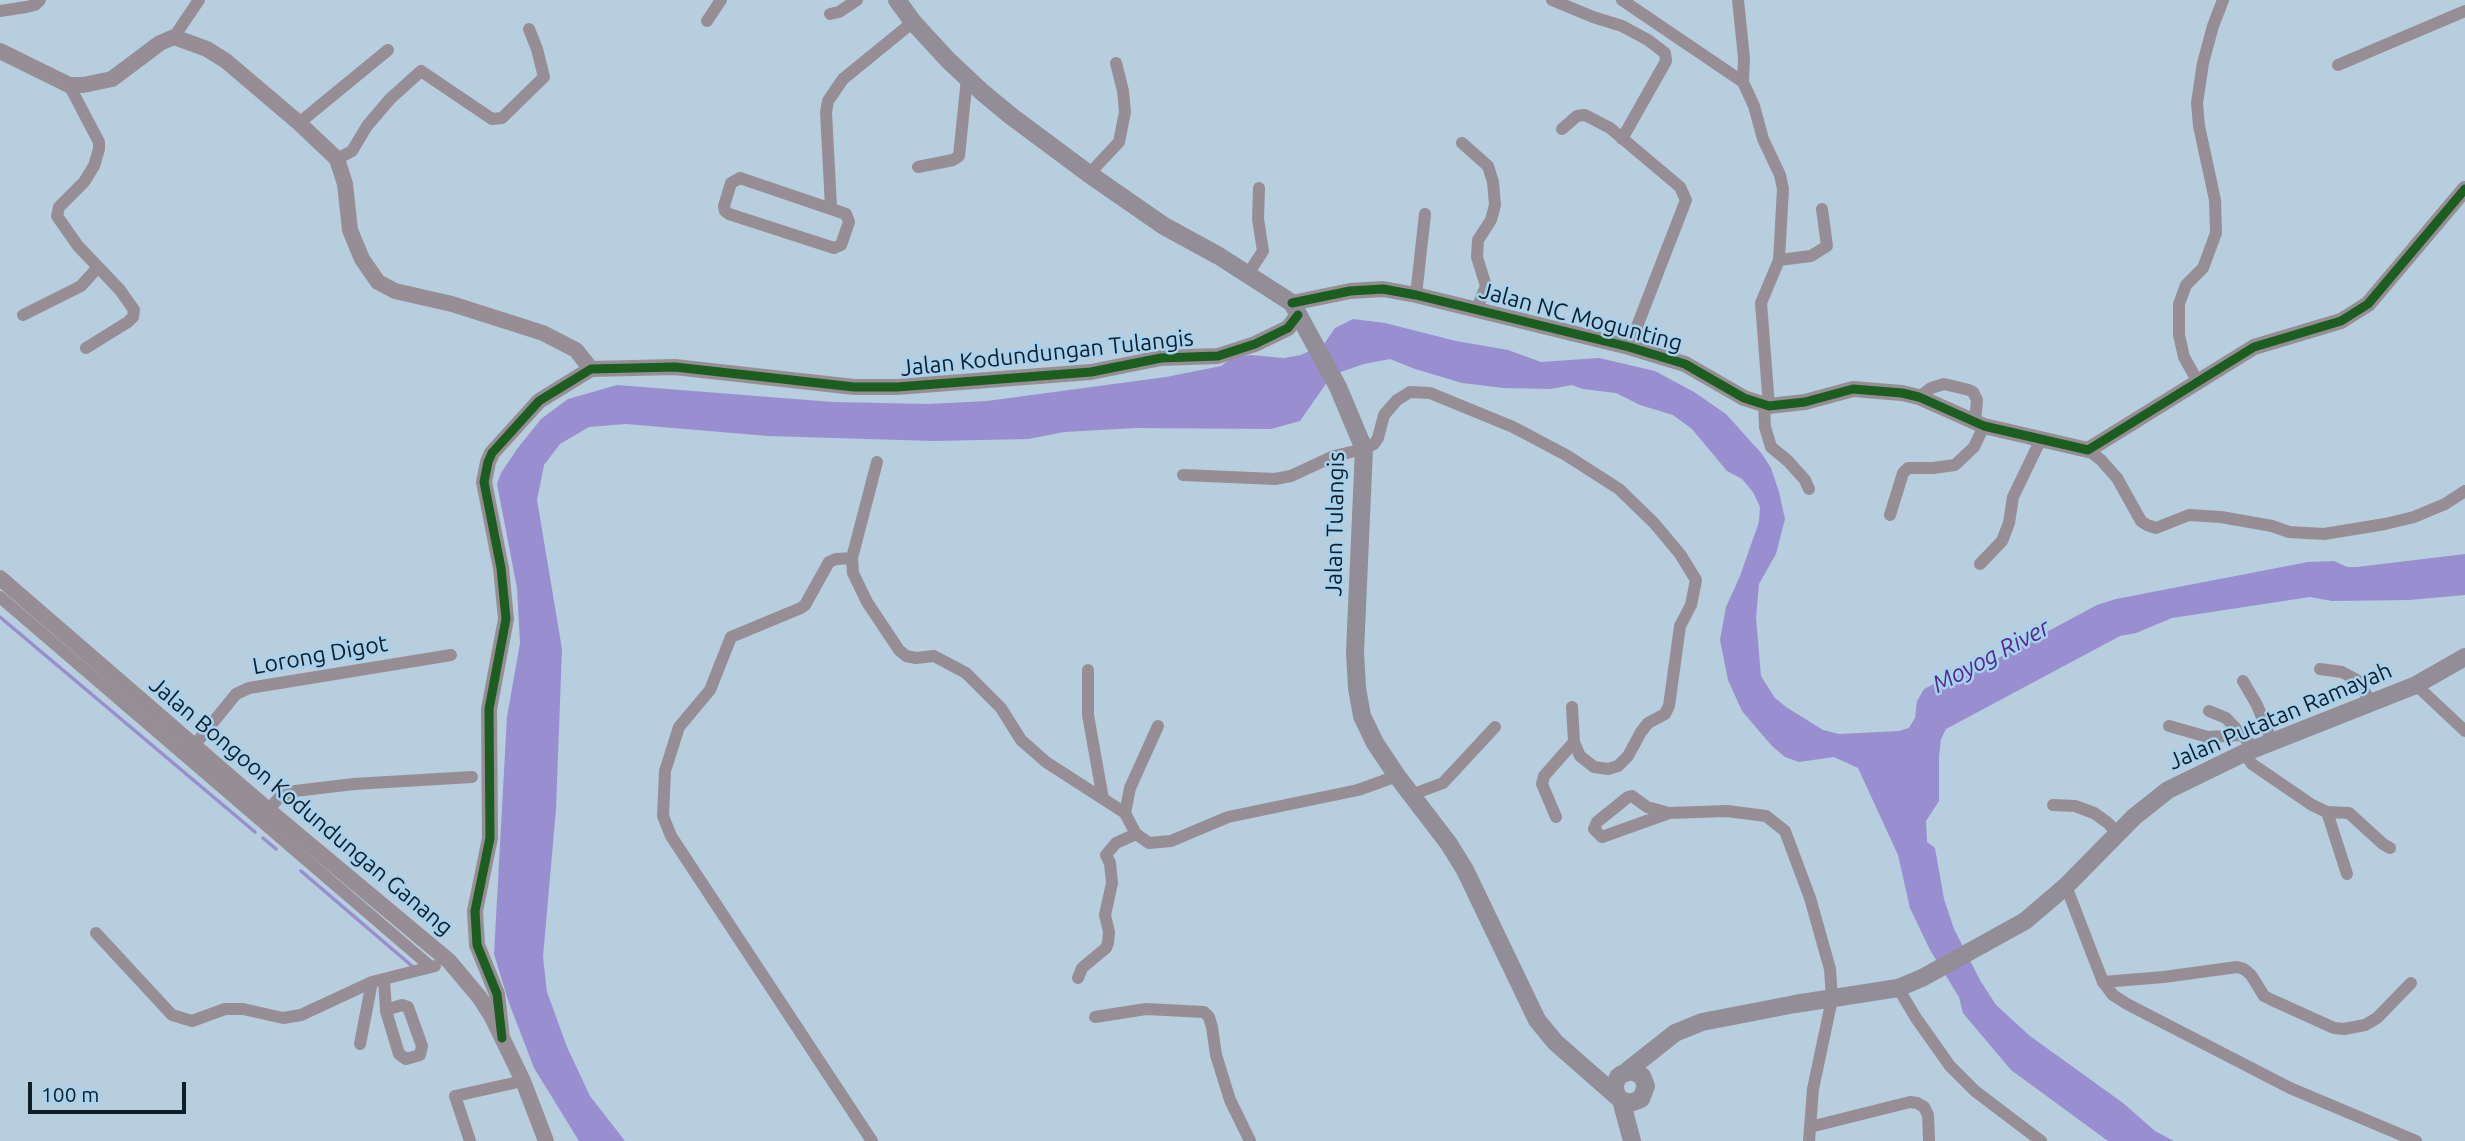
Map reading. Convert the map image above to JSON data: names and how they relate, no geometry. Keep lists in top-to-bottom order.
{
  "streets": {
    "main road": ["Jalan Tulangis", "Jalan Putatan Ramayah"],
    "street": [
      "Jalan NC Mogunting",
      "Jalan Kodundungan Tulangis",
      "Lorong Digot",
      "Jalan Bongoon Kodundungan Ganang"
    ]
  },
  "crossings": [
    ["Jalan NC Mogunting", "Jalan Kodundungan Tulangis"],
    ["Jalan NC Mogunting", "Jalan Tulangis"],
    ["Jalan Kodundungan Tulangis", "Jalan Tulangis"],
    ["Jalan Kodundungan Tulangis", "Jalan Bongoon Kodundungan Ganang"],
    ["Jalan Tulangis", "Jalan Putatan Ramayah"],
    ["Lorong Digot", "Jalan Bongoon Kodundungan Ganang"]
  ],
  "water": ["Moyog River"],
  "scale_bar": "100 m"
}
